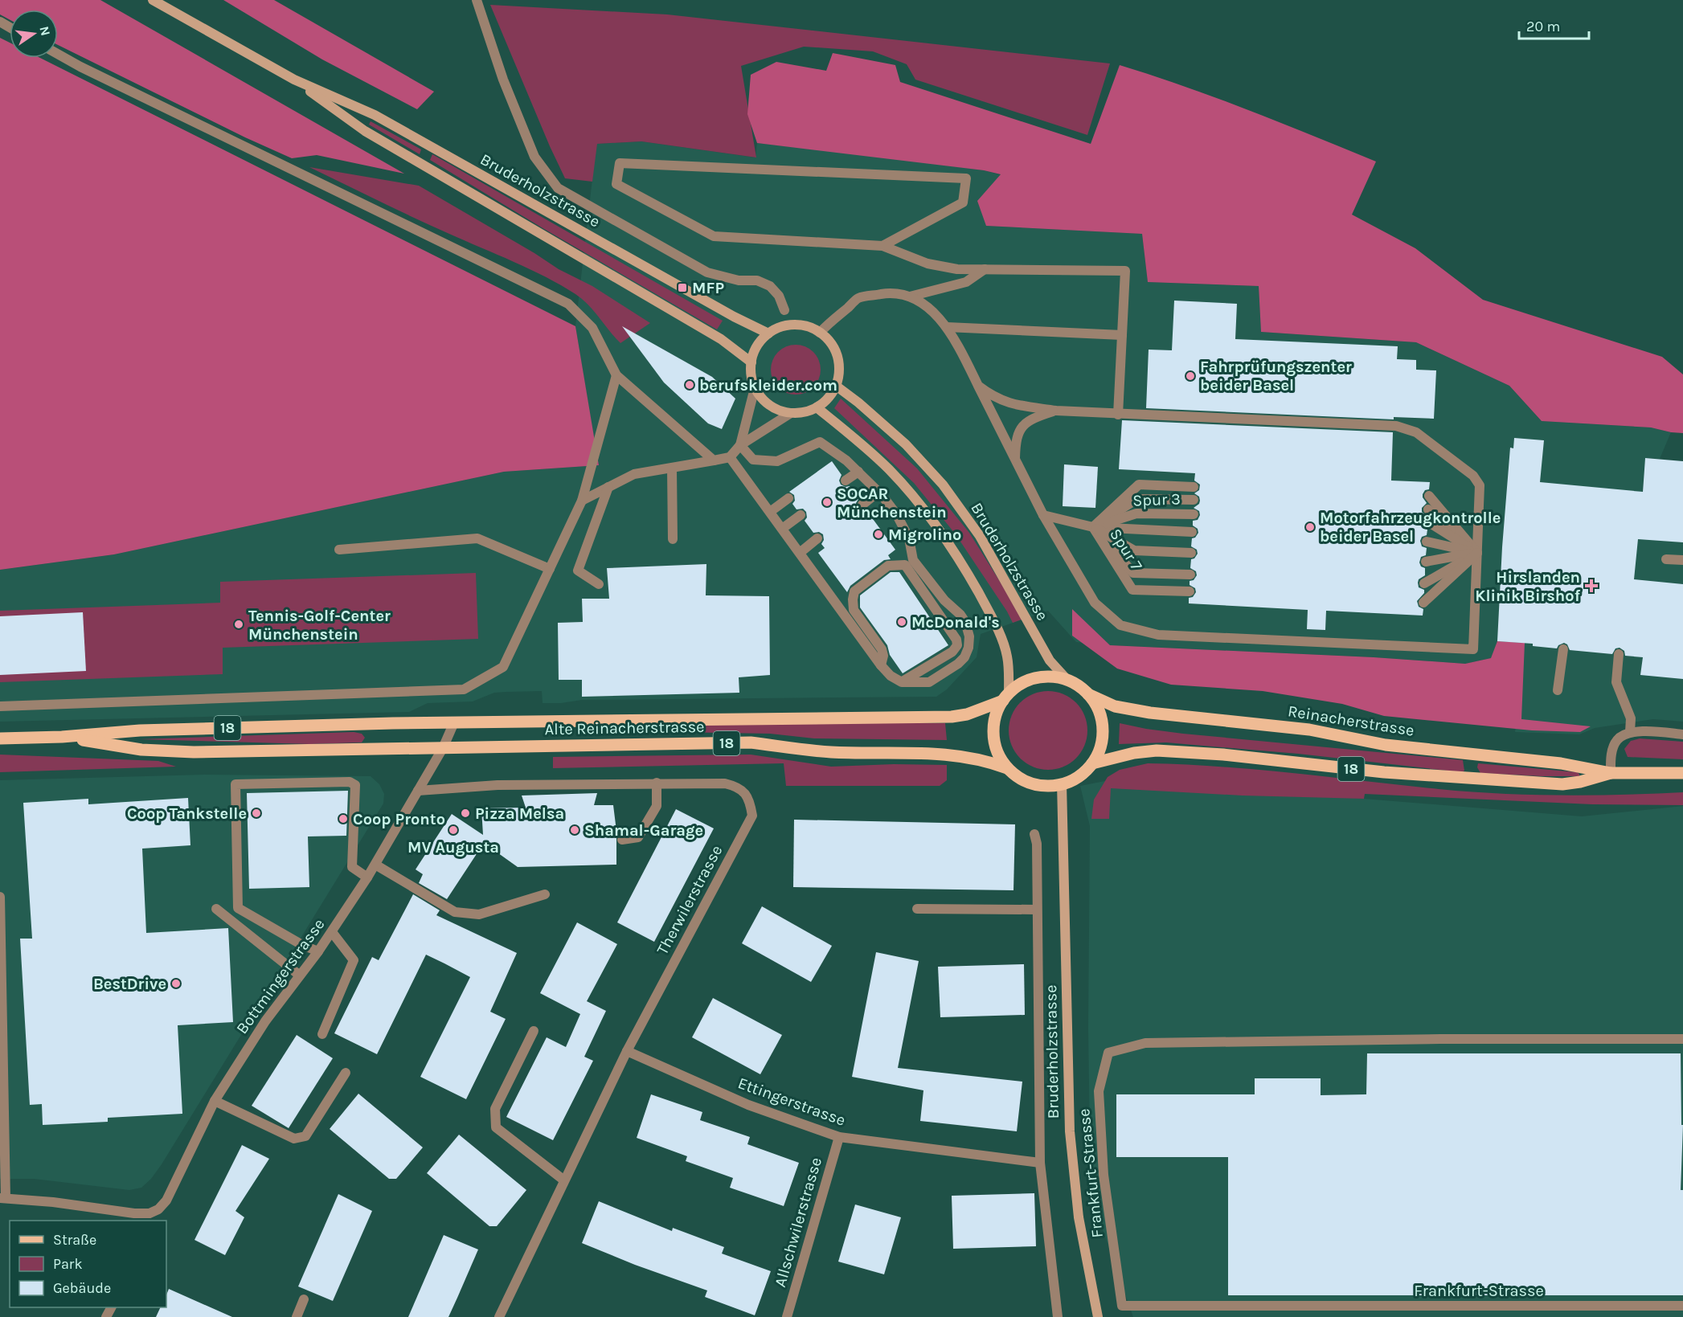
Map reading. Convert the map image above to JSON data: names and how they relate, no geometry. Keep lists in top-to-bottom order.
{
  "streets": {
    "main road": [
      "Bruderholzstrasse",
      "Reinacherstrasse",
      "18",
      "Alte Reinacherstrasse"
    ],
    "street": [
      "Spur 3",
      "Spur 7",
      "Therwilerstrasse",
      "Bottmingerstrasse",
      "Ettingerstrasse",
      "Frankfurt-Strasse",
      "Allschwilerstrasse"
    ]
  },
  "crossings": [
    ["Bruderholzstrasse", "Reinacherstrasse"],
    ["Bruderholzstrasse", "Alte Reinacherstrasse"],
    ["Spur 3", "Spur 7"],
    ["Reinacherstrasse", "Alte Reinacherstrasse"],
    ["Alte Reinacherstrasse", "Bottmingerstrasse"],
    ["Therwilerstrasse", "Bottmingerstrasse"],
    ["Therwilerstrasse", "Ettingerstrasse"],
    ["Ettingerstrasse", "Allschwilerstrasse"]
  ],
  "places": {
    "transit": ["MFP"],
    "other": [
      "Fahrprüfungszenter beider Basel",
      "berufskleider.com",
      "SOCAR Münchenstein",
      "Motorfahrzeugkontrolle beider Basel",
      "Migrolino",
      "McDonald's",
      "Tennis-Golf-Center Münchenstein",
      "Coop Tankstelle",
      "Pizza Melsa",
      "Coop Pronto",
      "MV Augusta",
      "Shamal-Garage",
      "BestDrive"
    ],
    "health": ["Hirslanden Klinik Birshof"]
  },
  "legend": ["Straße", "Park", "Gebäude"],
  "scale_bar": "20 m",
  "north": "right"
}
